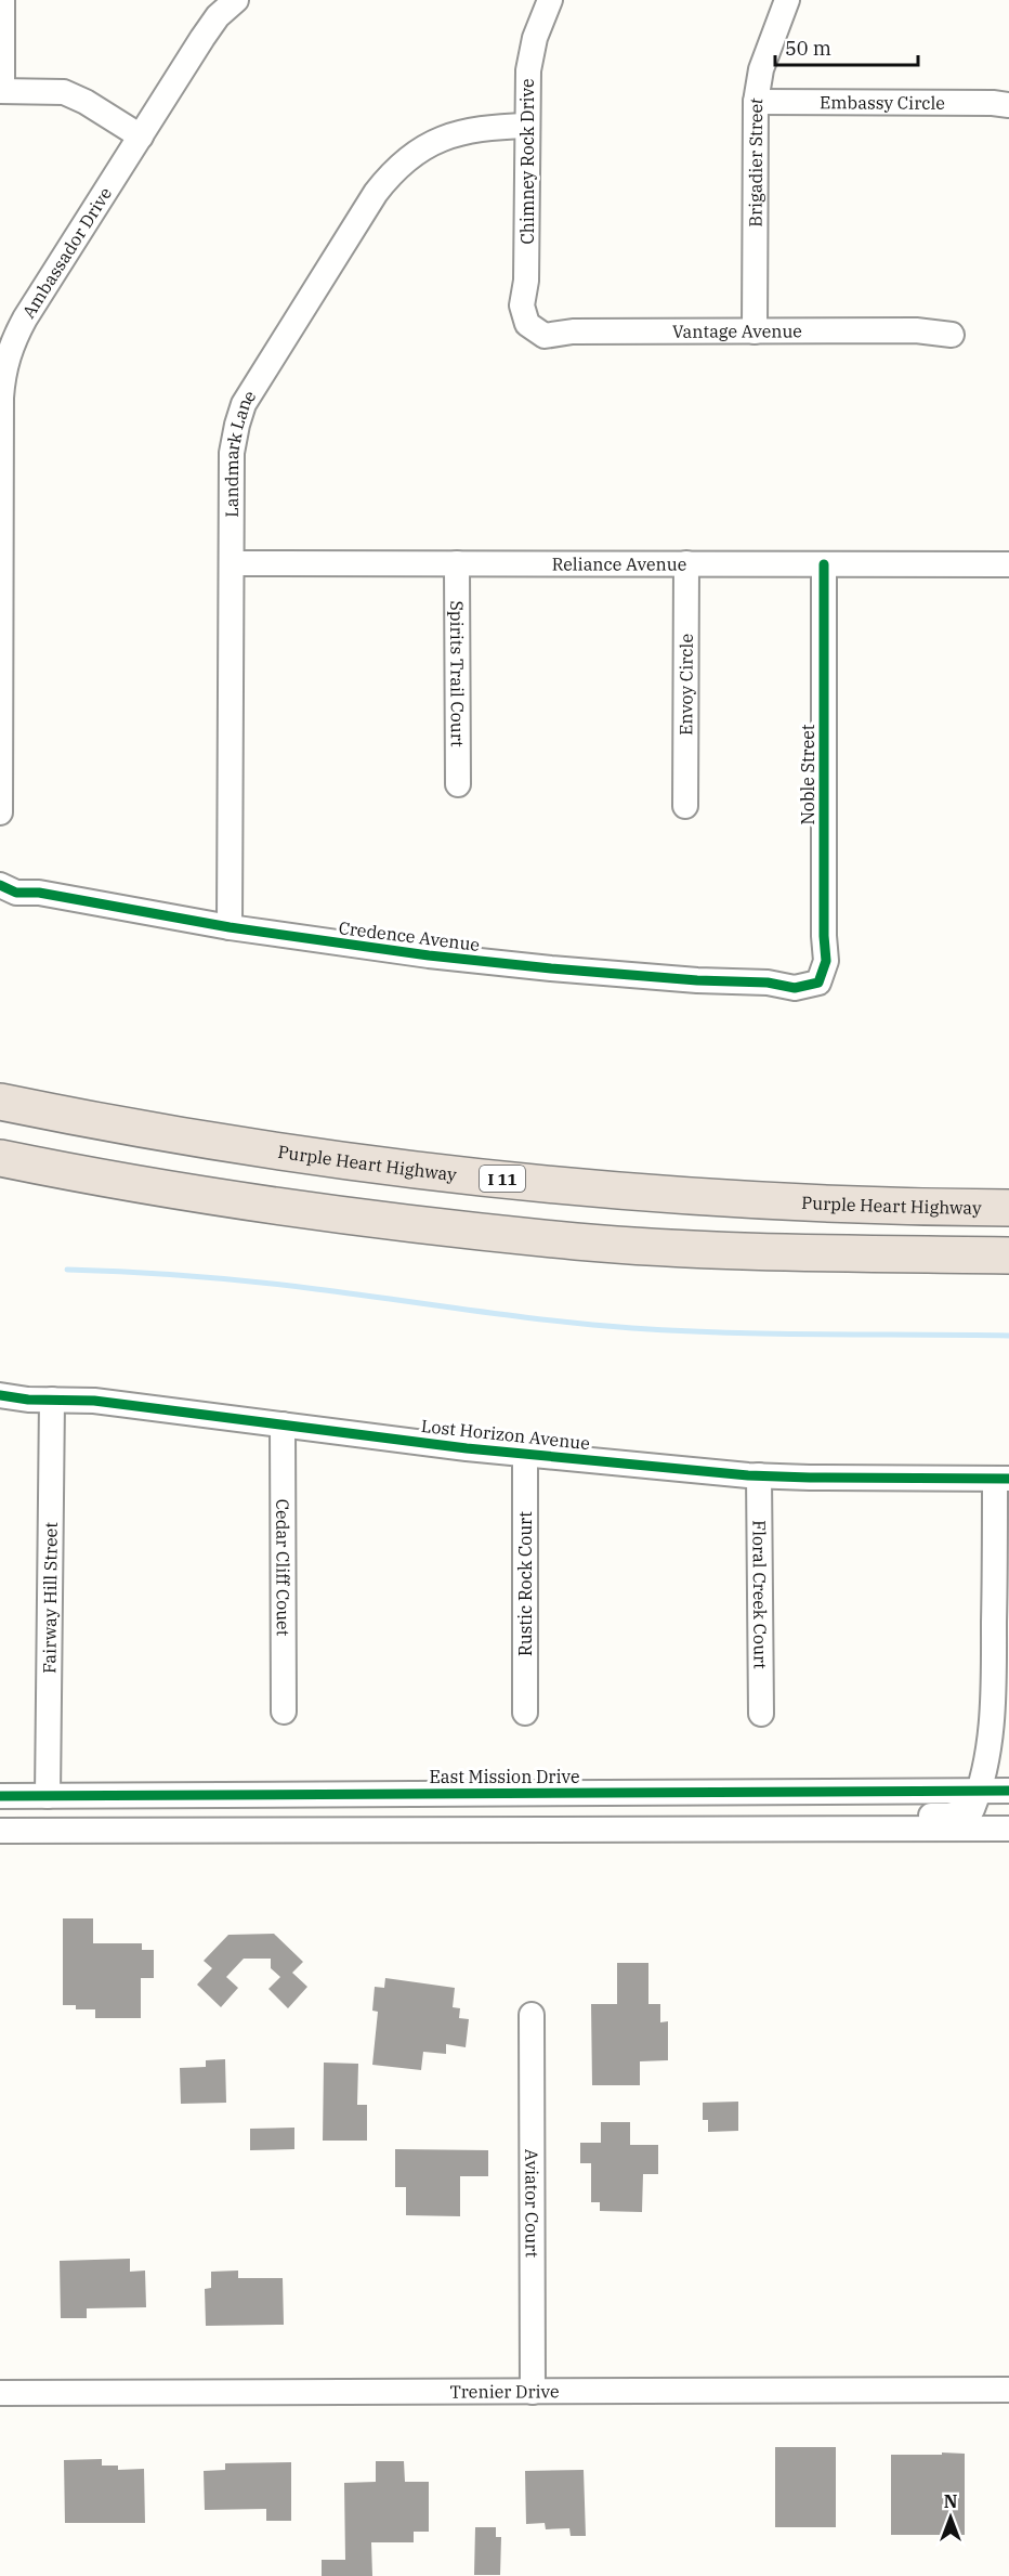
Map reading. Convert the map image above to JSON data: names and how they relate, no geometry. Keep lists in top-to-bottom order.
{
  "streets": {
    "highway": ["Purple Heart Highway", "I 11"],
    "street": [
      "Embassy Circle",
      "Chimney Rock Drive",
      "Brigadier Street",
      "Ambassador Drive",
      "Vantage Avenue",
      "Landmark Lane",
      "Reliance Avenue",
      "Spirits Trail Court",
      "Envoy Circle",
      "Noble Street",
      "Credence Avenue",
      "Lost Horizon Avenue",
      "Cedar Cliff Couet",
      "Rustic Rock Court",
      "Floral Creek Court",
      "Fairway Hill Street",
      "East Mission Drive",
      "Aviator Court",
      "Trenier Drive"
    ]
  },
  "crossings": [
    ["Embassy Circle", "Brigadier Street"],
    ["Chimney Rock Drive", "Vantage Avenue"],
    ["Chimney Rock Drive", "Landmark Lane"],
    ["Brigadier Street", "Vantage Avenue"],
    ["Landmark Lane", "Reliance Avenue"],
    ["Landmark Lane", "Credence Avenue"],
    ["Reliance Avenue", "Spirits Trail Court"],
    ["Reliance Avenue", "Envoy Circle"],
    ["Reliance Avenue", "Noble Street"],
    ["Noble Street", "Credence Avenue"],
    ["Lost Horizon Avenue", "Cedar Cliff Couet"],
    ["Lost Horizon Avenue", "Rustic Rock Court"],
    ["Lost Horizon Avenue", "Floral Creek Court"],
    ["Lost Horizon Avenue", "Fairway Hill Street"],
    ["Fairway Hill Street", "East Mission Drive"],
    ["Aviator Court", "Trenier Drive"]
  ],
  "scale_bar": "50 m",
  "north": "top"
}
